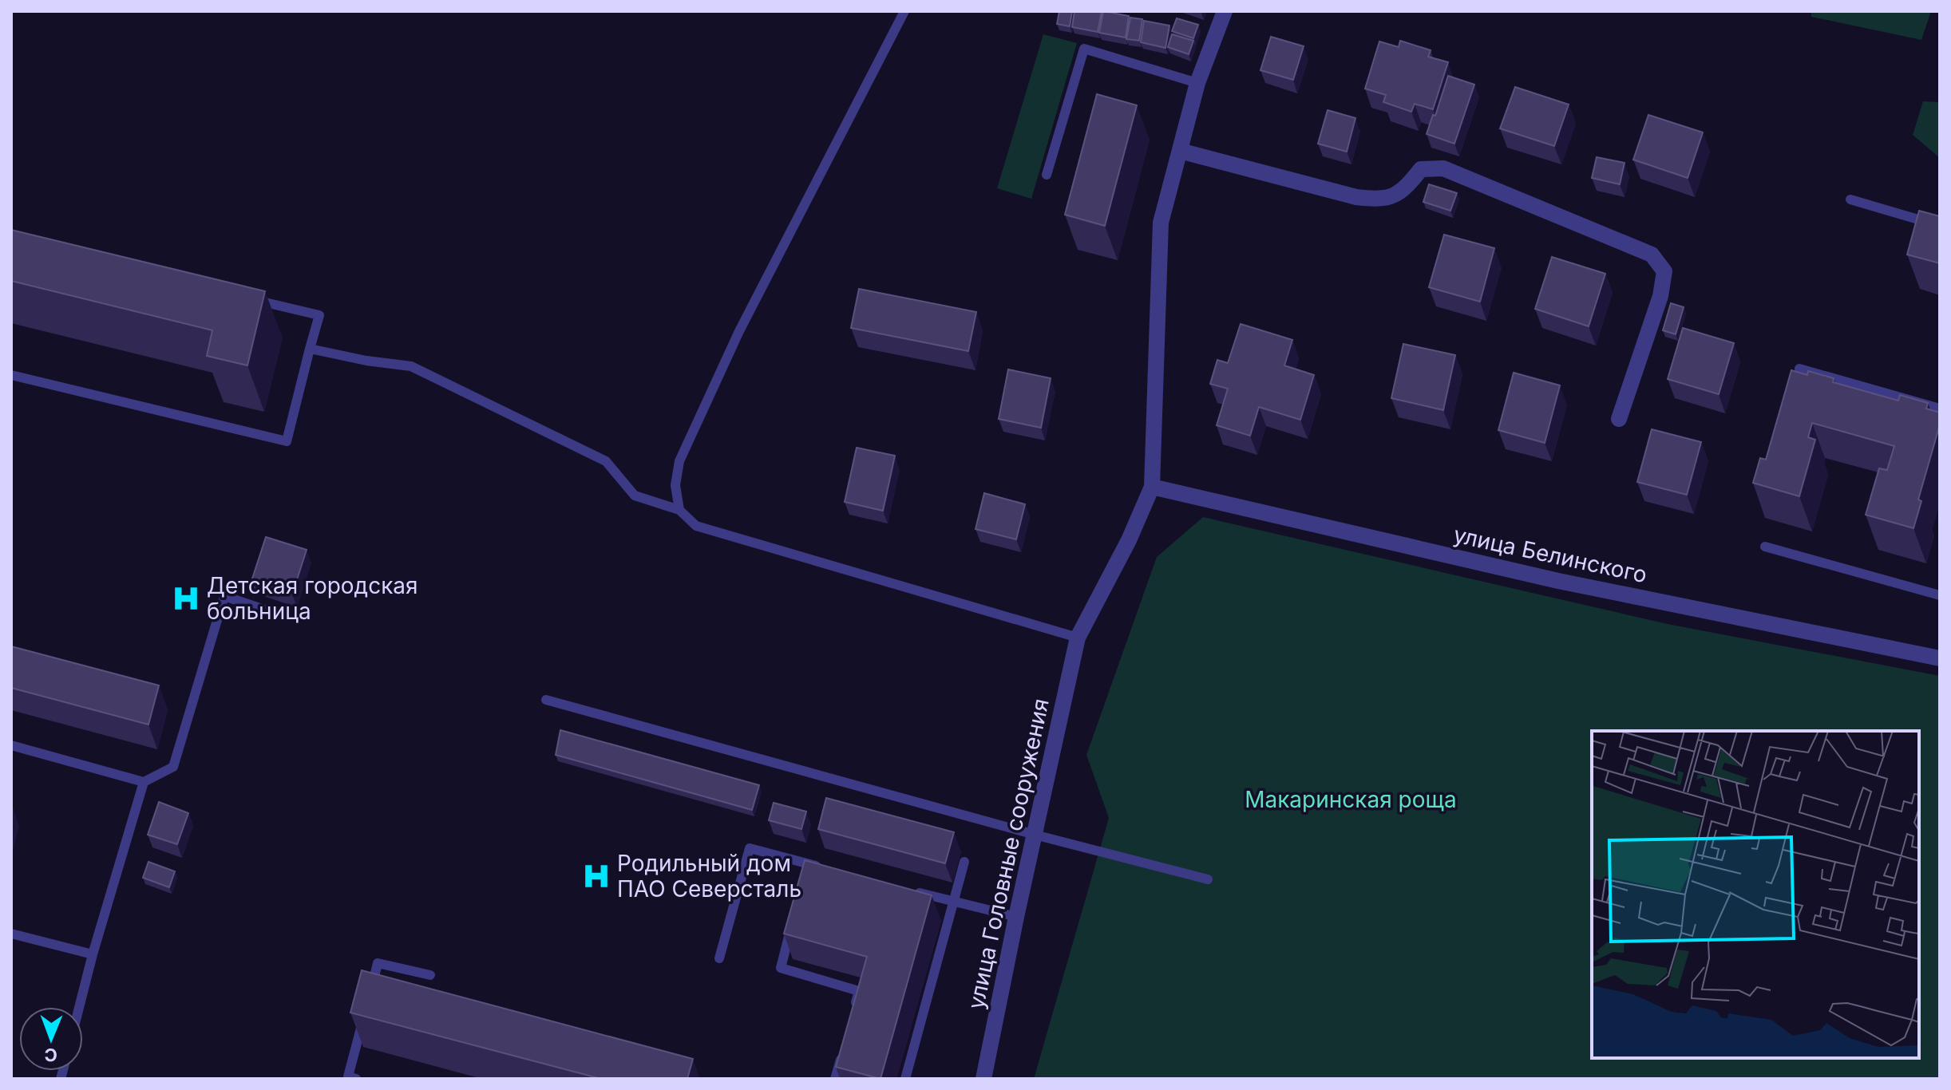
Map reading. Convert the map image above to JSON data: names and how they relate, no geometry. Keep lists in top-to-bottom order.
{
  "streets": {
    "street": ["улица Белинского", "улица Головные сооружения"]
  },
  "parks": ["Макаринская роща"],
  "places": {
    "hospital": ["Детская городская больница", "Родильный дом ПАО Северсталь"]
  },
  "north": "bottom"
}
